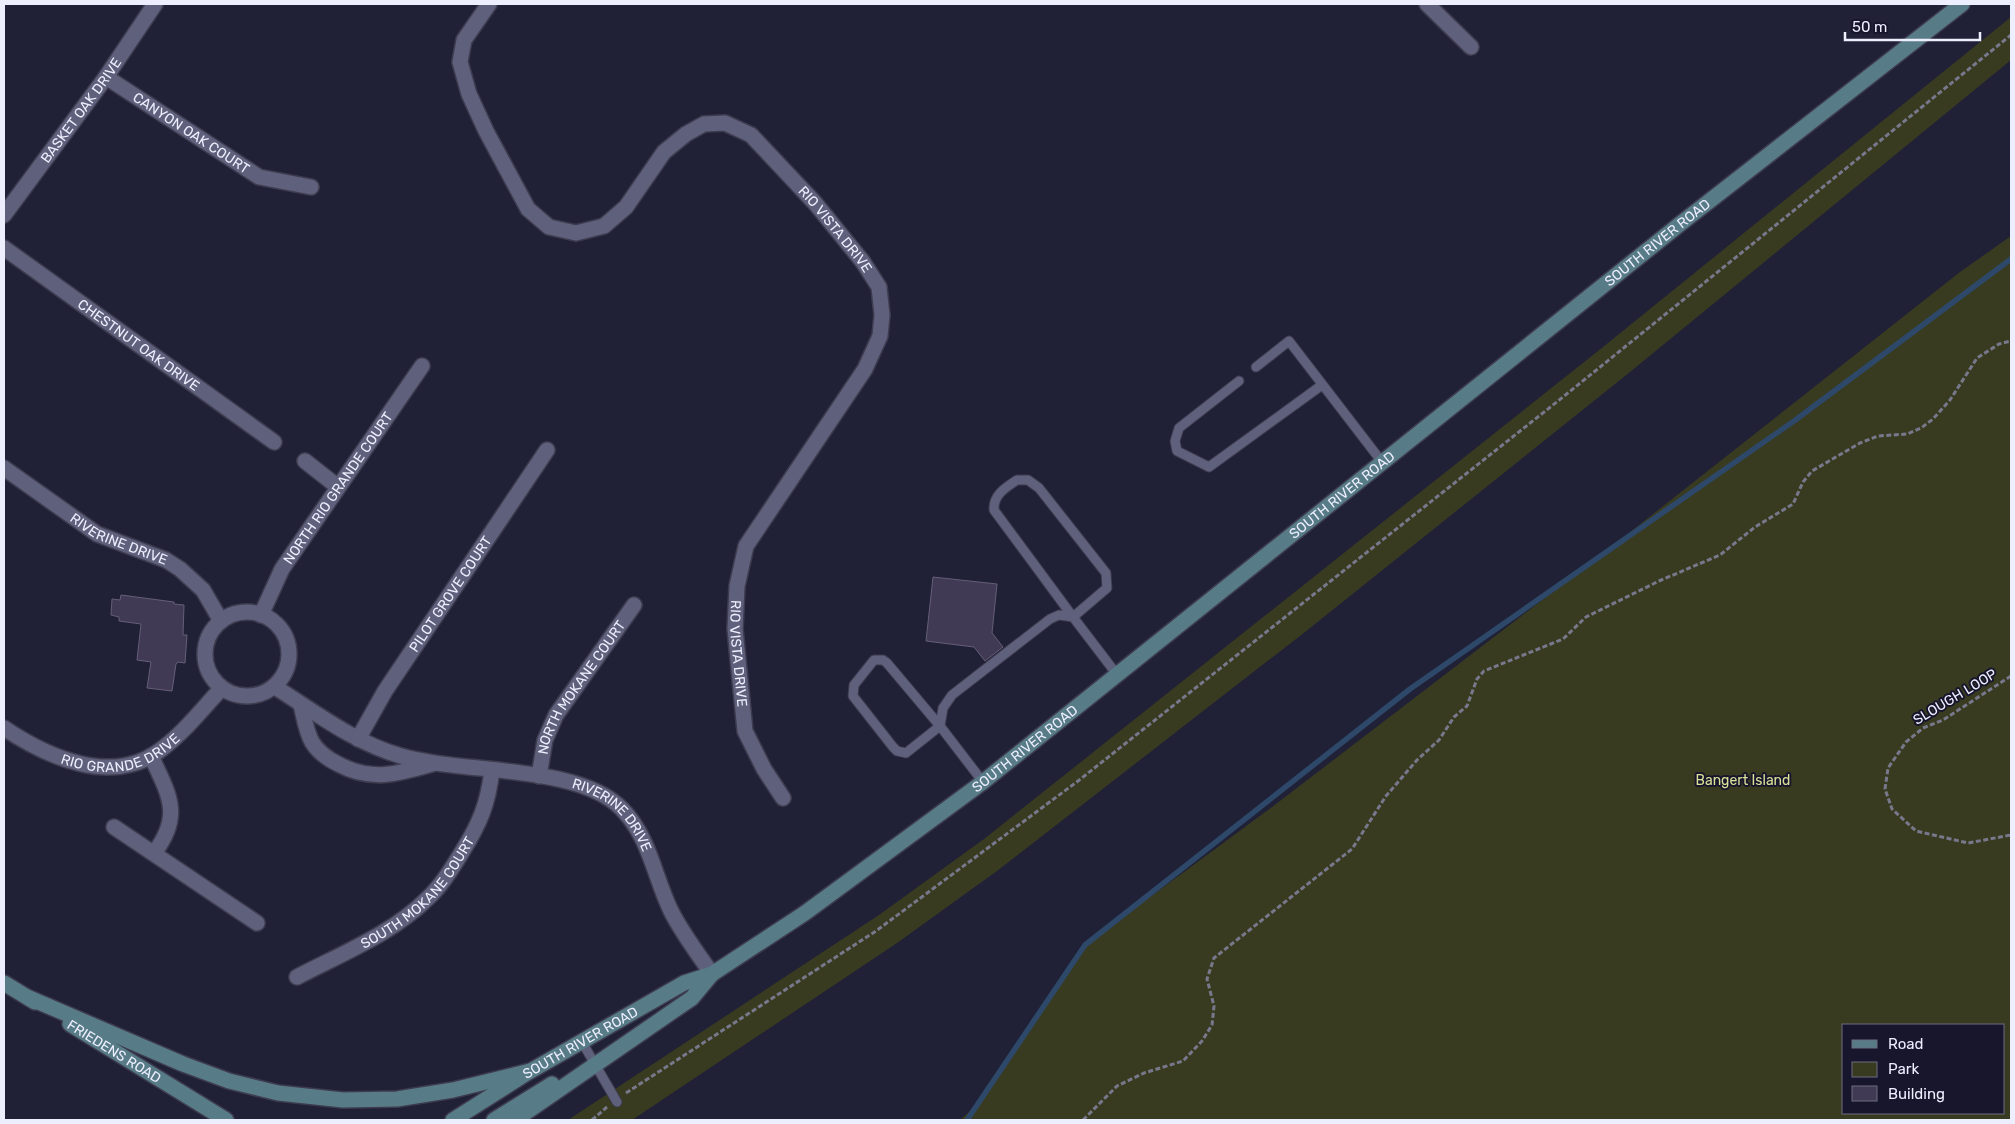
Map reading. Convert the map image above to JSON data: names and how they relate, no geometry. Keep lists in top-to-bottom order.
{
  "streets": {
    "main road": ["SOUTH RIVER ROAD", "FRIEDENS ROAD"],
    "street": [
      "BASKET OAK DRIVE",
      "CANYON OAK COURT",
      "RIO VISTA DRIVE",
      "CHESTNUT OAK DRIVE",
      "NORTH RIO GRANDE COURT",
      "RIVERINE DRIVE",
      "PILOT GROVE COURT",
      "NORTH MOKANE COURT",
      "RIO GRANDE DRIVE",
      "SOUTH MOKANE COURT"
    ],
    "path": ["SLOUGH LOOP"]
  },
  "crossings": [
    ["BASKET OAK DRIVE", "CANYON OAK COURT"],
    ["SOUTH RIVER ROAD", "RIVERINE DRIVE"],
    ["NORTH RIO GRANDE COURT", "RIVERINE DRIVE"],
    ["NORTH RIO GRANDE COURT", "RIO GRANDE DRIVE"],
    ["RIVERINE DRIVE", "PILOT GROVE COURT"],
    ["RIVERINE DRIVE", "NORTH MOKANE COURT"],
    ["RIVERINE DRIVE", "RIO GRANDE DRIVE"],
    ["RIVERINE DRIVE", "SOUTH MOKANE COURT"]
  ],
  "parks": ["Bangert Island"],
  "legend": ["Road", "Park", "Building"],
  "scale_bar": "50 m"
}
